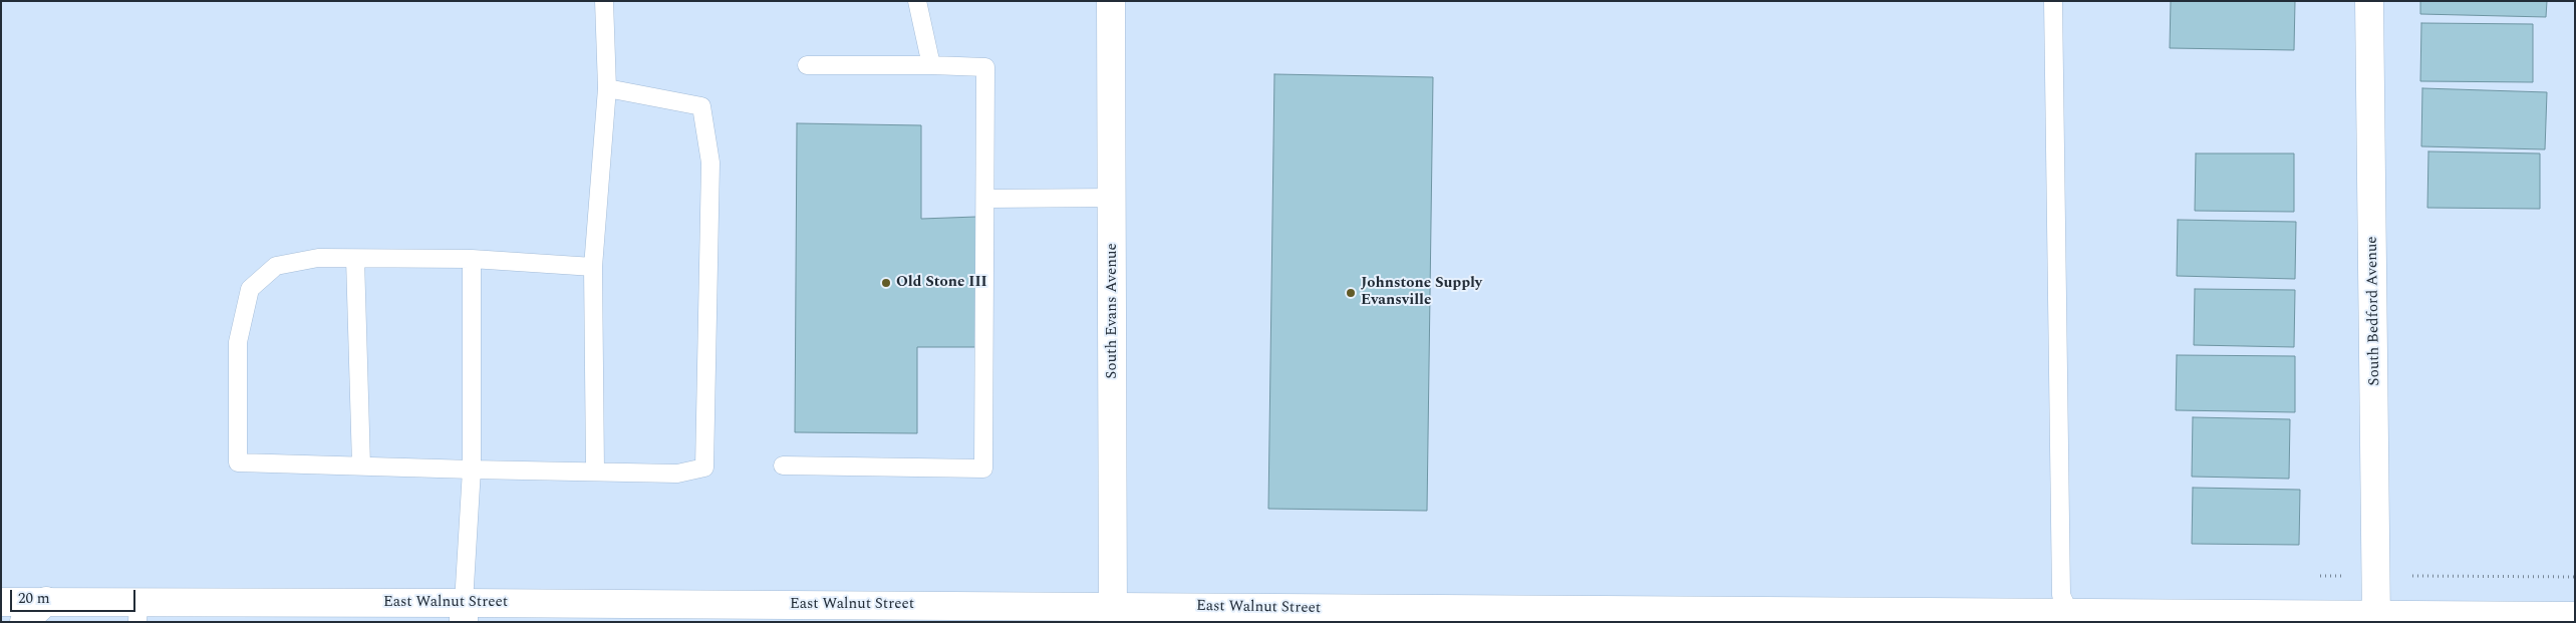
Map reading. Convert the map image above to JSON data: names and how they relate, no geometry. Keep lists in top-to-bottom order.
{
  "streets": {
    "main road": ["South Evans Avenue", "South Bedford Avenue", "East Walnut Street"]
  },
  "crossings": [
    ["South Evans Avenue", "East Walnut Street"],
    ["South Bedford Avenue", "East Walnut Street"]
  ],
  "places": ["Old Stone III", "Johnstone Supply Evansville"],
  "scale_bar": "20 m"
}
